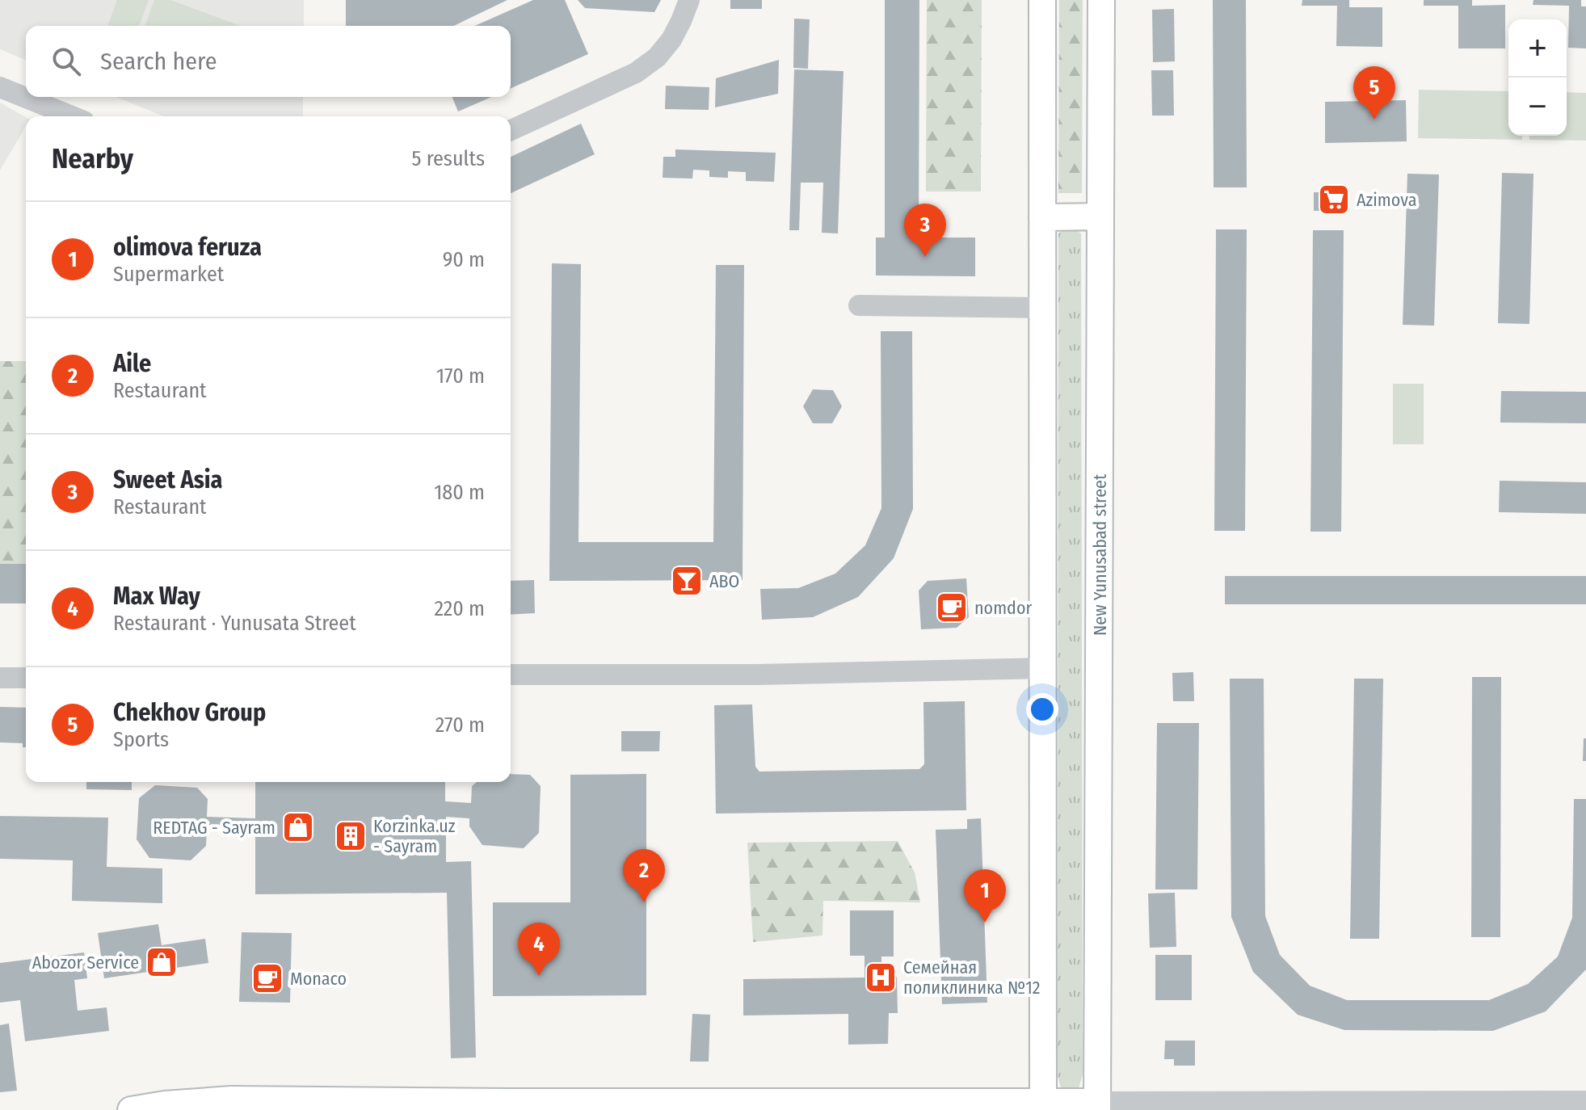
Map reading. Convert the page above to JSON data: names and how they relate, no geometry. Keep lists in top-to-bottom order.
{
  "streets": {
    "main road": ["New Yunusabad street"]
  },
  "places": {
    "supermarket": ["Azimova"],
    "bar": ["ABO"],
    "cafe": ["nomdor", "Monaco"],
    "shop": ["REDTAG - Sayram", "Abozor Service"],
    "building": ["Korzinka.uz - Sayram"],
    "hospital": ["Семейная поликлиника №12"]
  },
  "page": {
    "map_buttons": ["+", "−"],
    "search": "Search here",
    "pins": [
      "5",
      "3",
      "2",
      "1",
      "4"
    ],
    "heading": ["Nearby", "5 results"],
    "list": [
      {
        "mark": "1",
        "name": "olimova feruza",
        "note": "Supermarket",
        "value": "90 m"
      },
      {
        "mark": "2",
        "name": "Aile",
        "note": "Restaurant",
        "value": "170 m"
      },
      {
        "mark": "3",
        "name": "Sweet Asia",
        "note": "Restaurant",
        "value": "180 m"
      },
      {
        "mark": "4",
        "name": "Max Way",
        "note": "Restaurant · Yunusata Street",
        "value": "220 m"
      },
      {
        "mark": "5",
        "name": "Chekhov Group",
        "note": "Sports",
        "value": "270 m"
      }
    ]
  }
}
